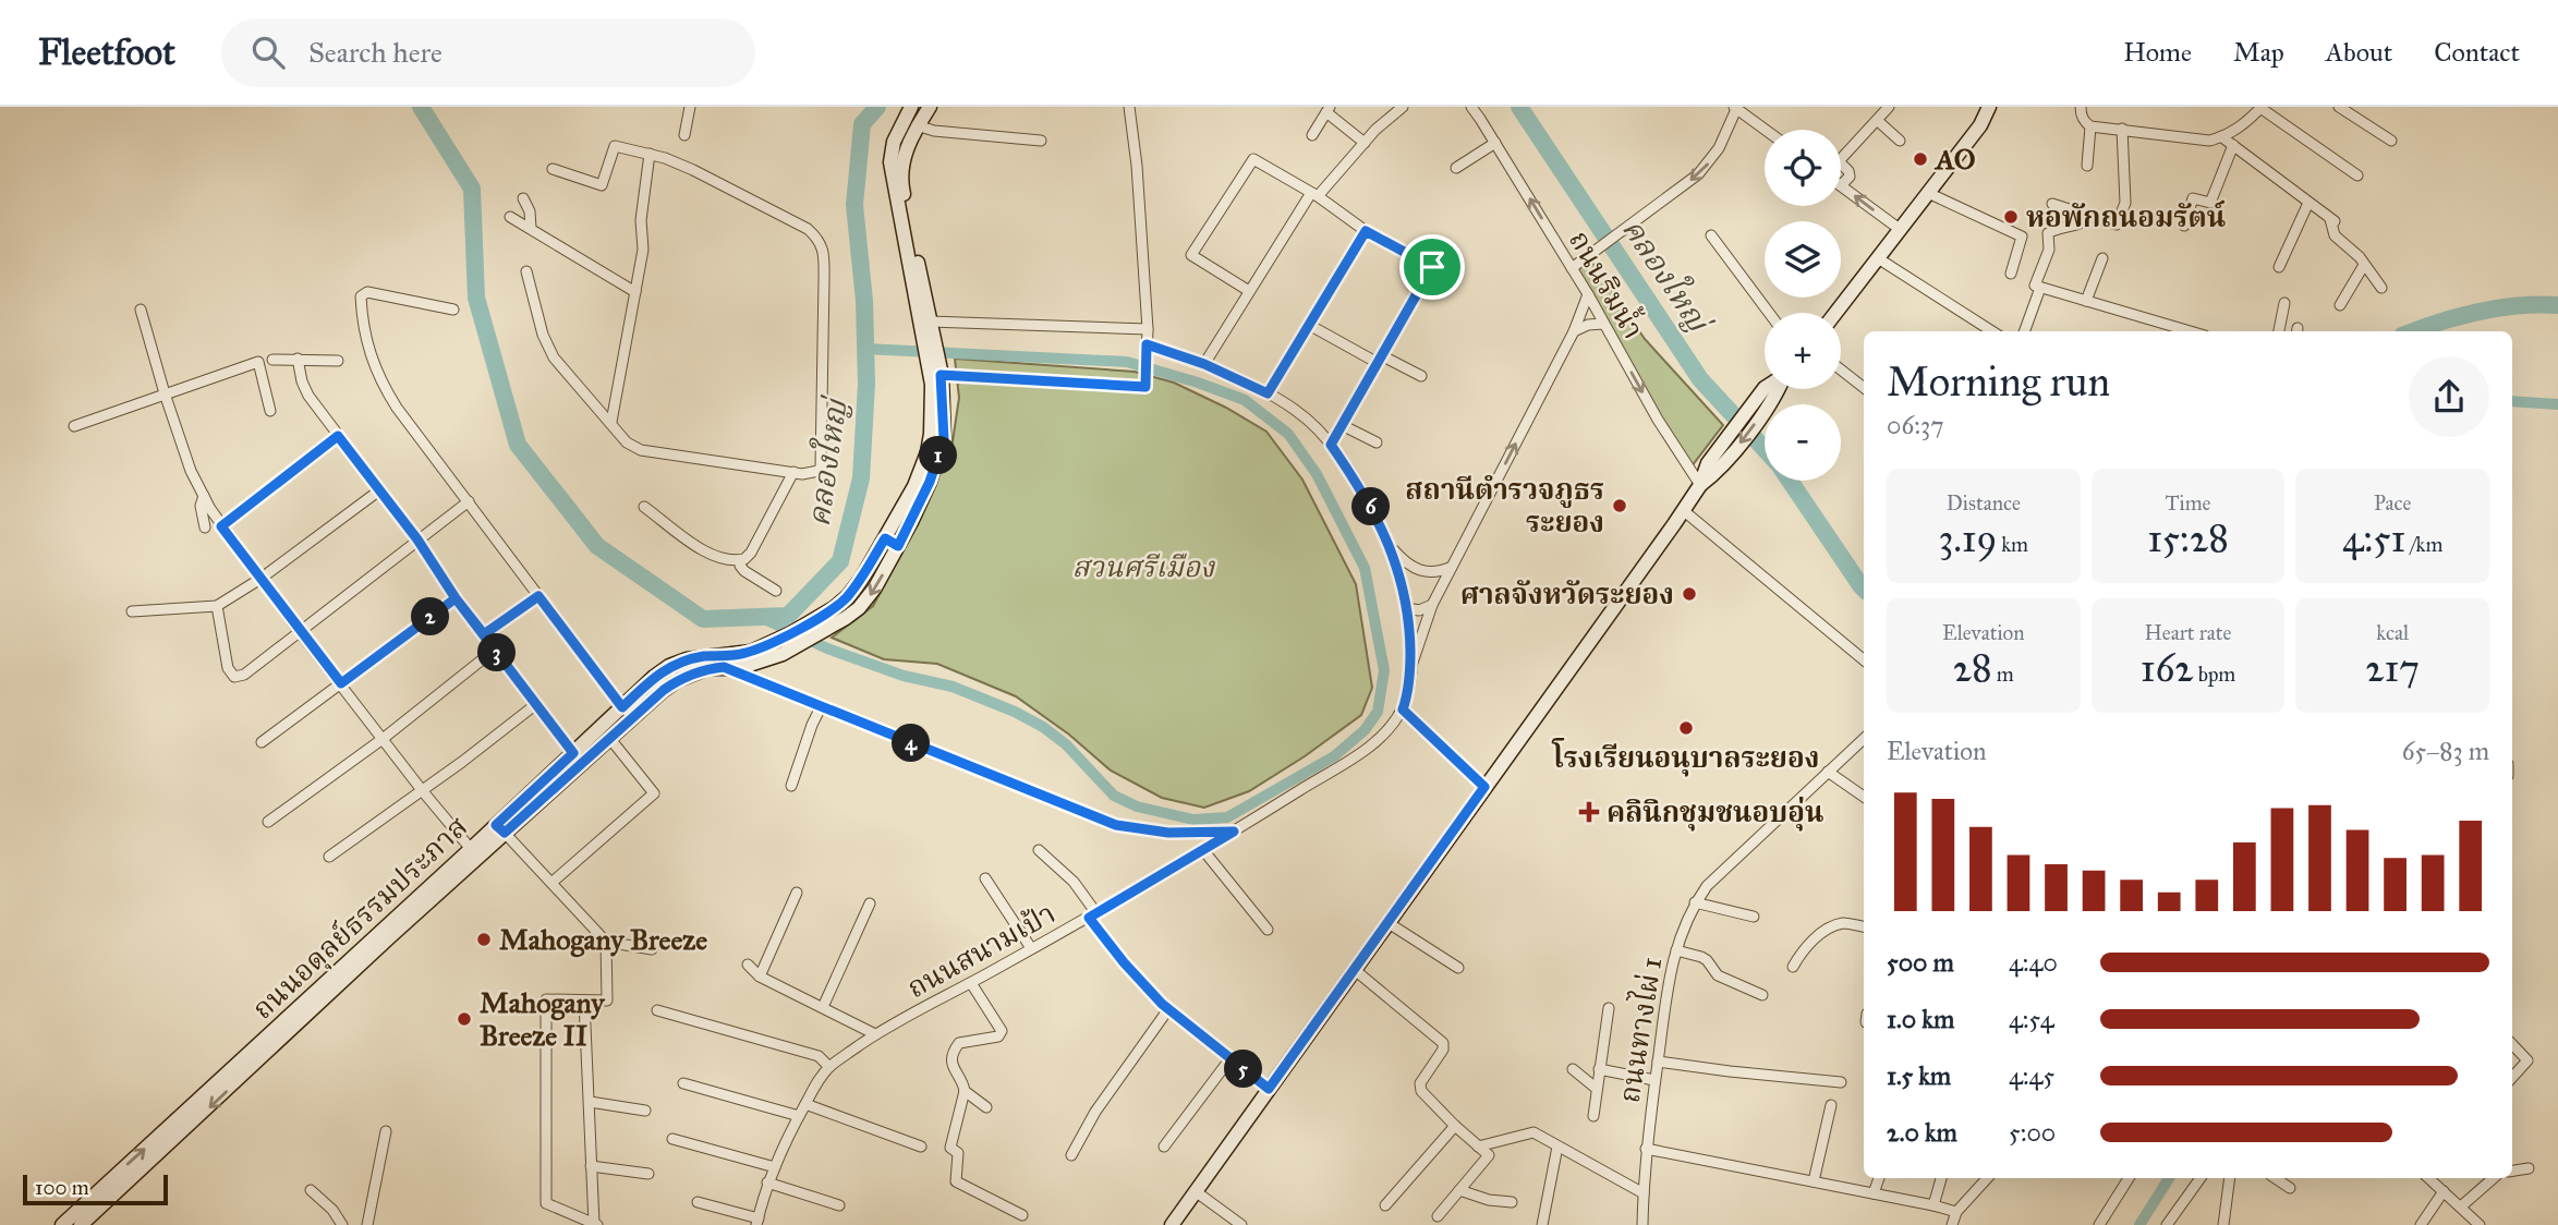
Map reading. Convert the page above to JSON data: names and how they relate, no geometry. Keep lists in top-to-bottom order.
{
  "streets": {
    "street": [
      "ถนนริมน้ำ",
      "ถนนอดุลย์ธรรมประภาส",
      "ถนนสนามเป้า",
      "ถนนทางไผ่ 1"
    ]
  },
  "water": ["คลองใหญ่"],
  "parks": ["สวนศรีเมือง"],
  "places": {
    "other": [
      "AO",
      "หอพักถนอมรัตน์",
      "สถานีตำรวจภูธร ระยอง",
      "ศาลจังหวัดระยอง",
      "โรงเรียนอนุบาลระยอง",
      "Mahogany Breeze",
      "Mahogany Breeze II"
    ],
    "health": ["คลินิกชุมชนอบอุ่น"]
  },
  "scale_bar": "100 m",
  "page": {
    "header": "Fleetfoot",
    "search": "Search here",
    "nav": [
      "Home",
      "Map",
      "About",
      "Contact"
    ],
    "map_buttons": ["+", "−"],
    "heading": ["Morning run", "06:37"],
    "pins": [
      "1",
      "6",
      "2",
      "3",
      "4",
      "5"
    ],
    "stats": [
      ["Distance", "3.19 km"],
      ["Time", "15:28"],
      ["Pace", "4:51 /km"],
      ["Elevation", "28 m"],
      ["Heart rate", "162 bpm"],
      ["kcal", "217"]
    ],
    "chart": ["Elevation", "65–83 m"],
    "list": [
      {
        "name": "500 m",
        "note": "4:40"
      },
      {
        "name": "1.0 km",
        "note": "4:54"
      },
      {
        "name": "1.5 km",
        "note": "4:45"
      },
      {
        "name": "2.0 km",
        "note": "5:00"
      }
    ],
    "scale": "100 m"
  }
}
